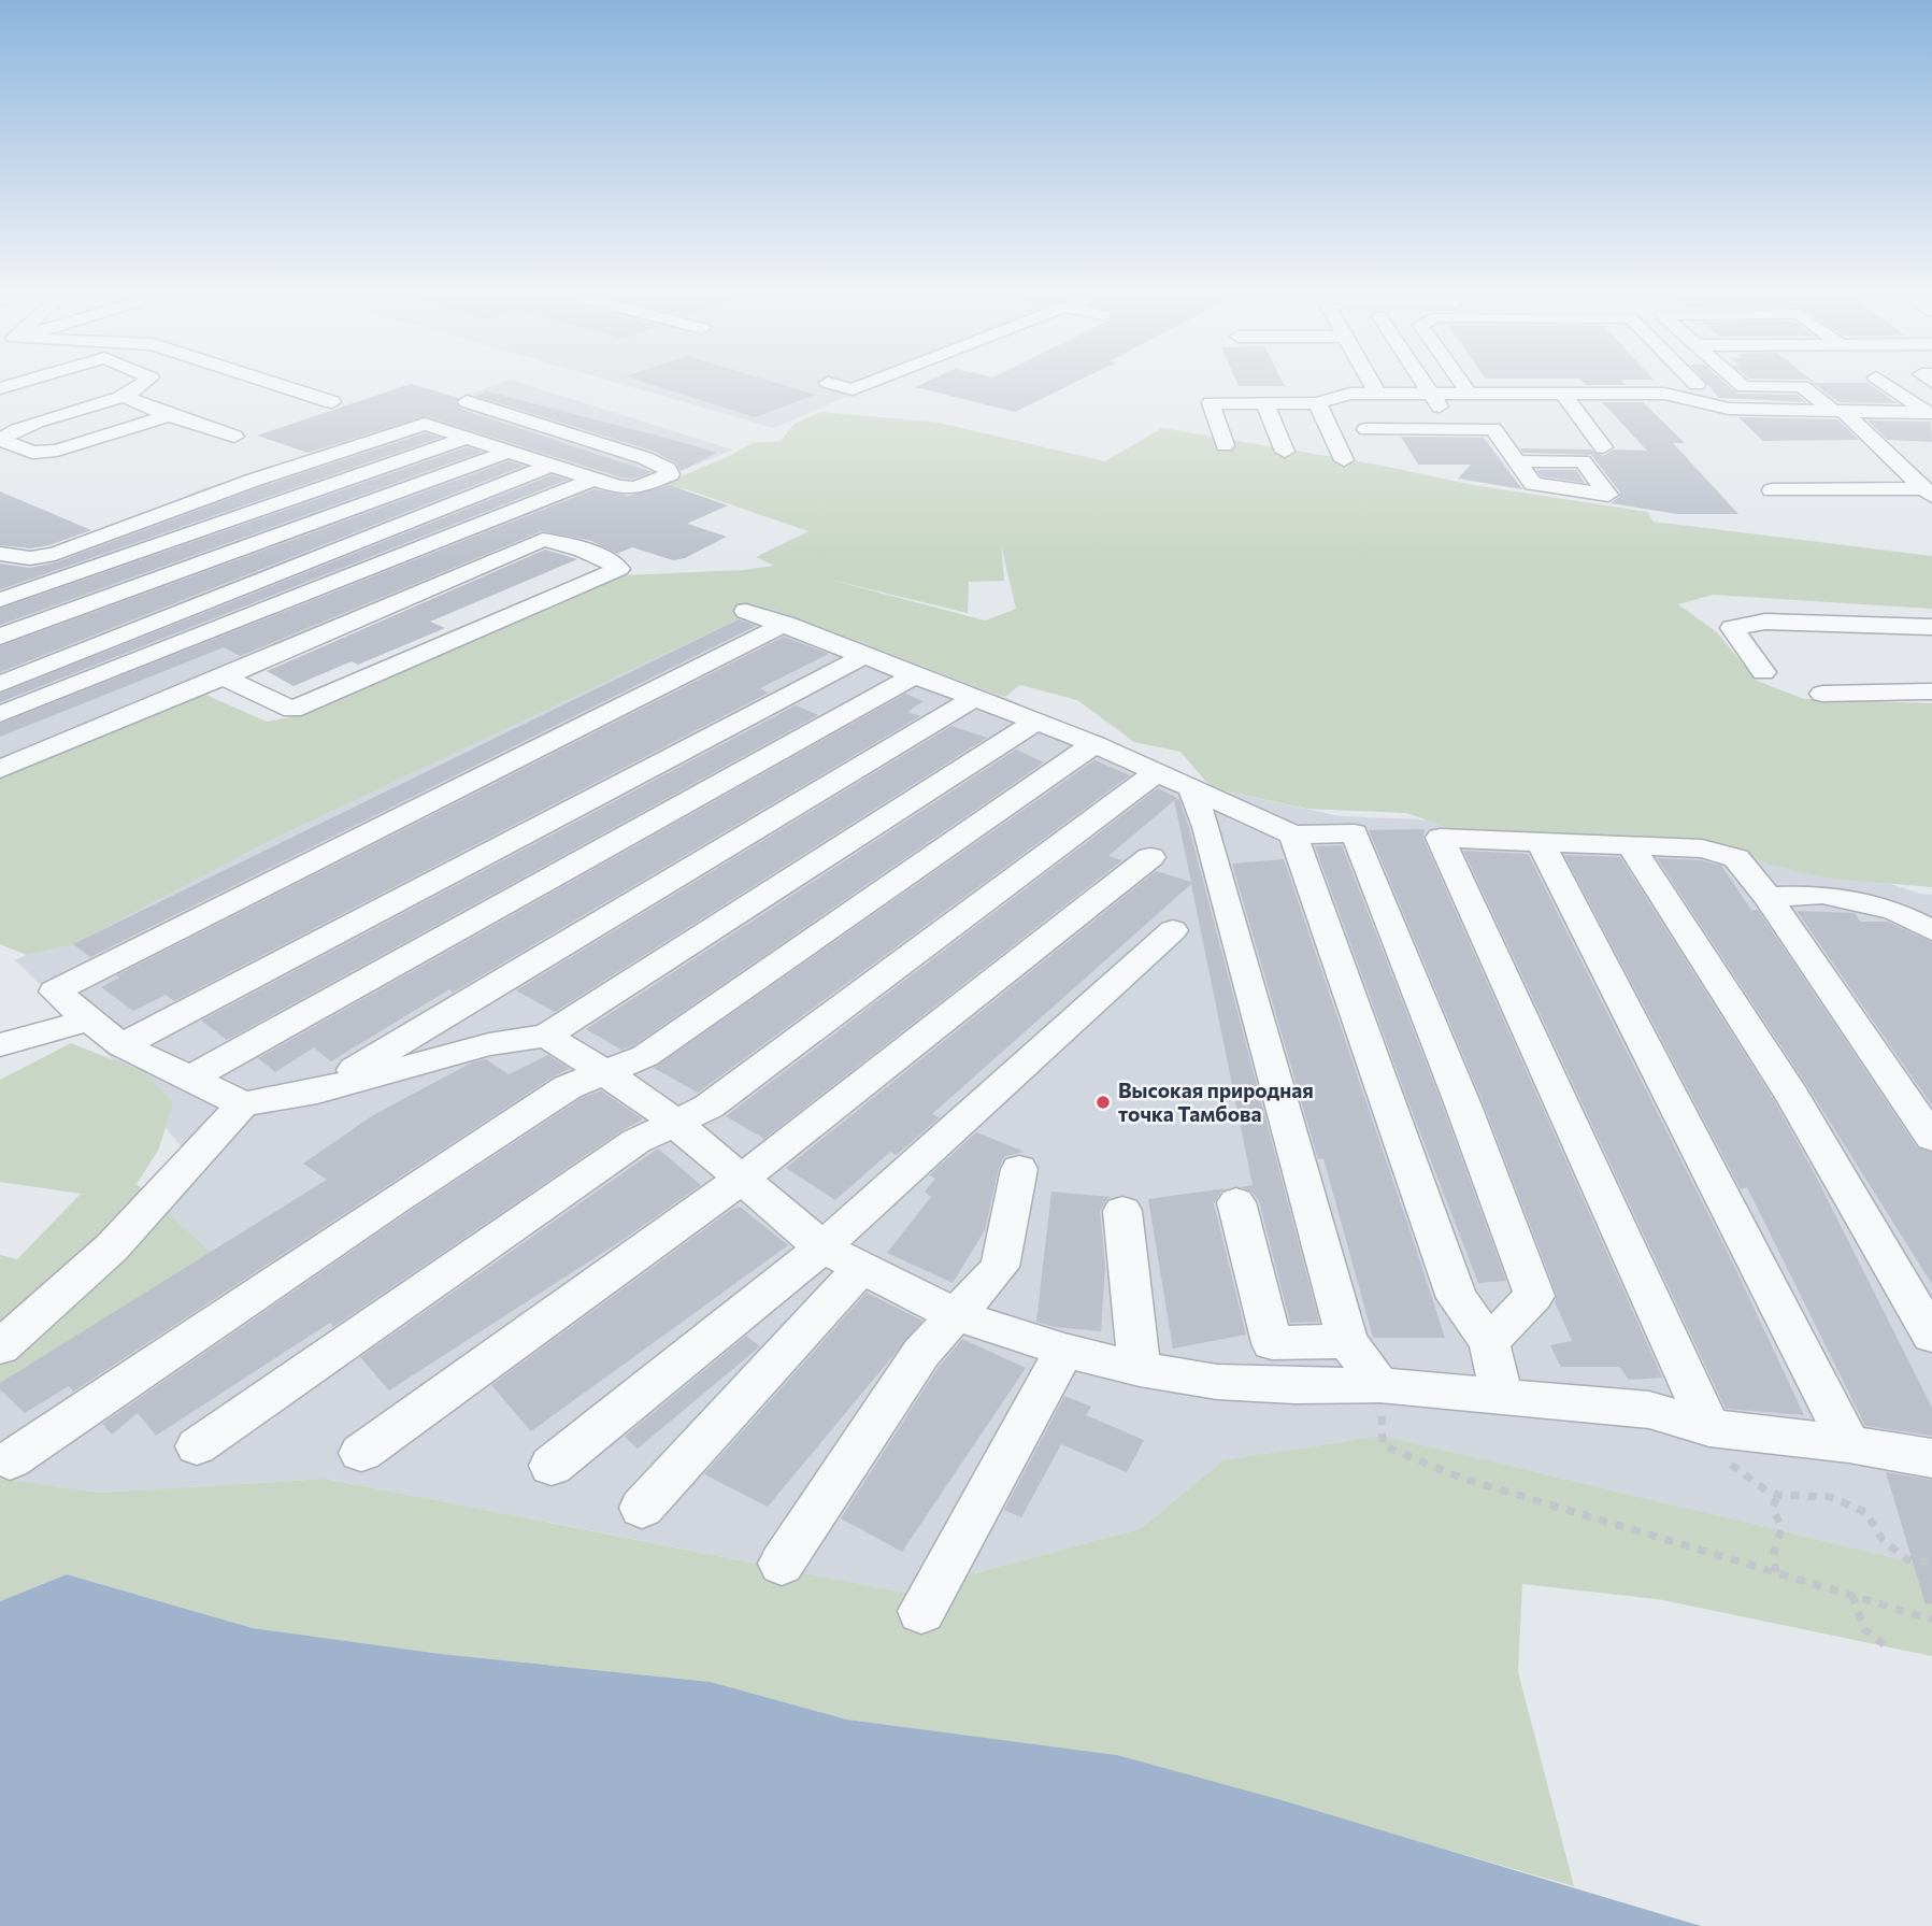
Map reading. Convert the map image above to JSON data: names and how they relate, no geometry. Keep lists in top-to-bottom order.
{
  "places": ["Высокая природная точка Тамбова"]
}
